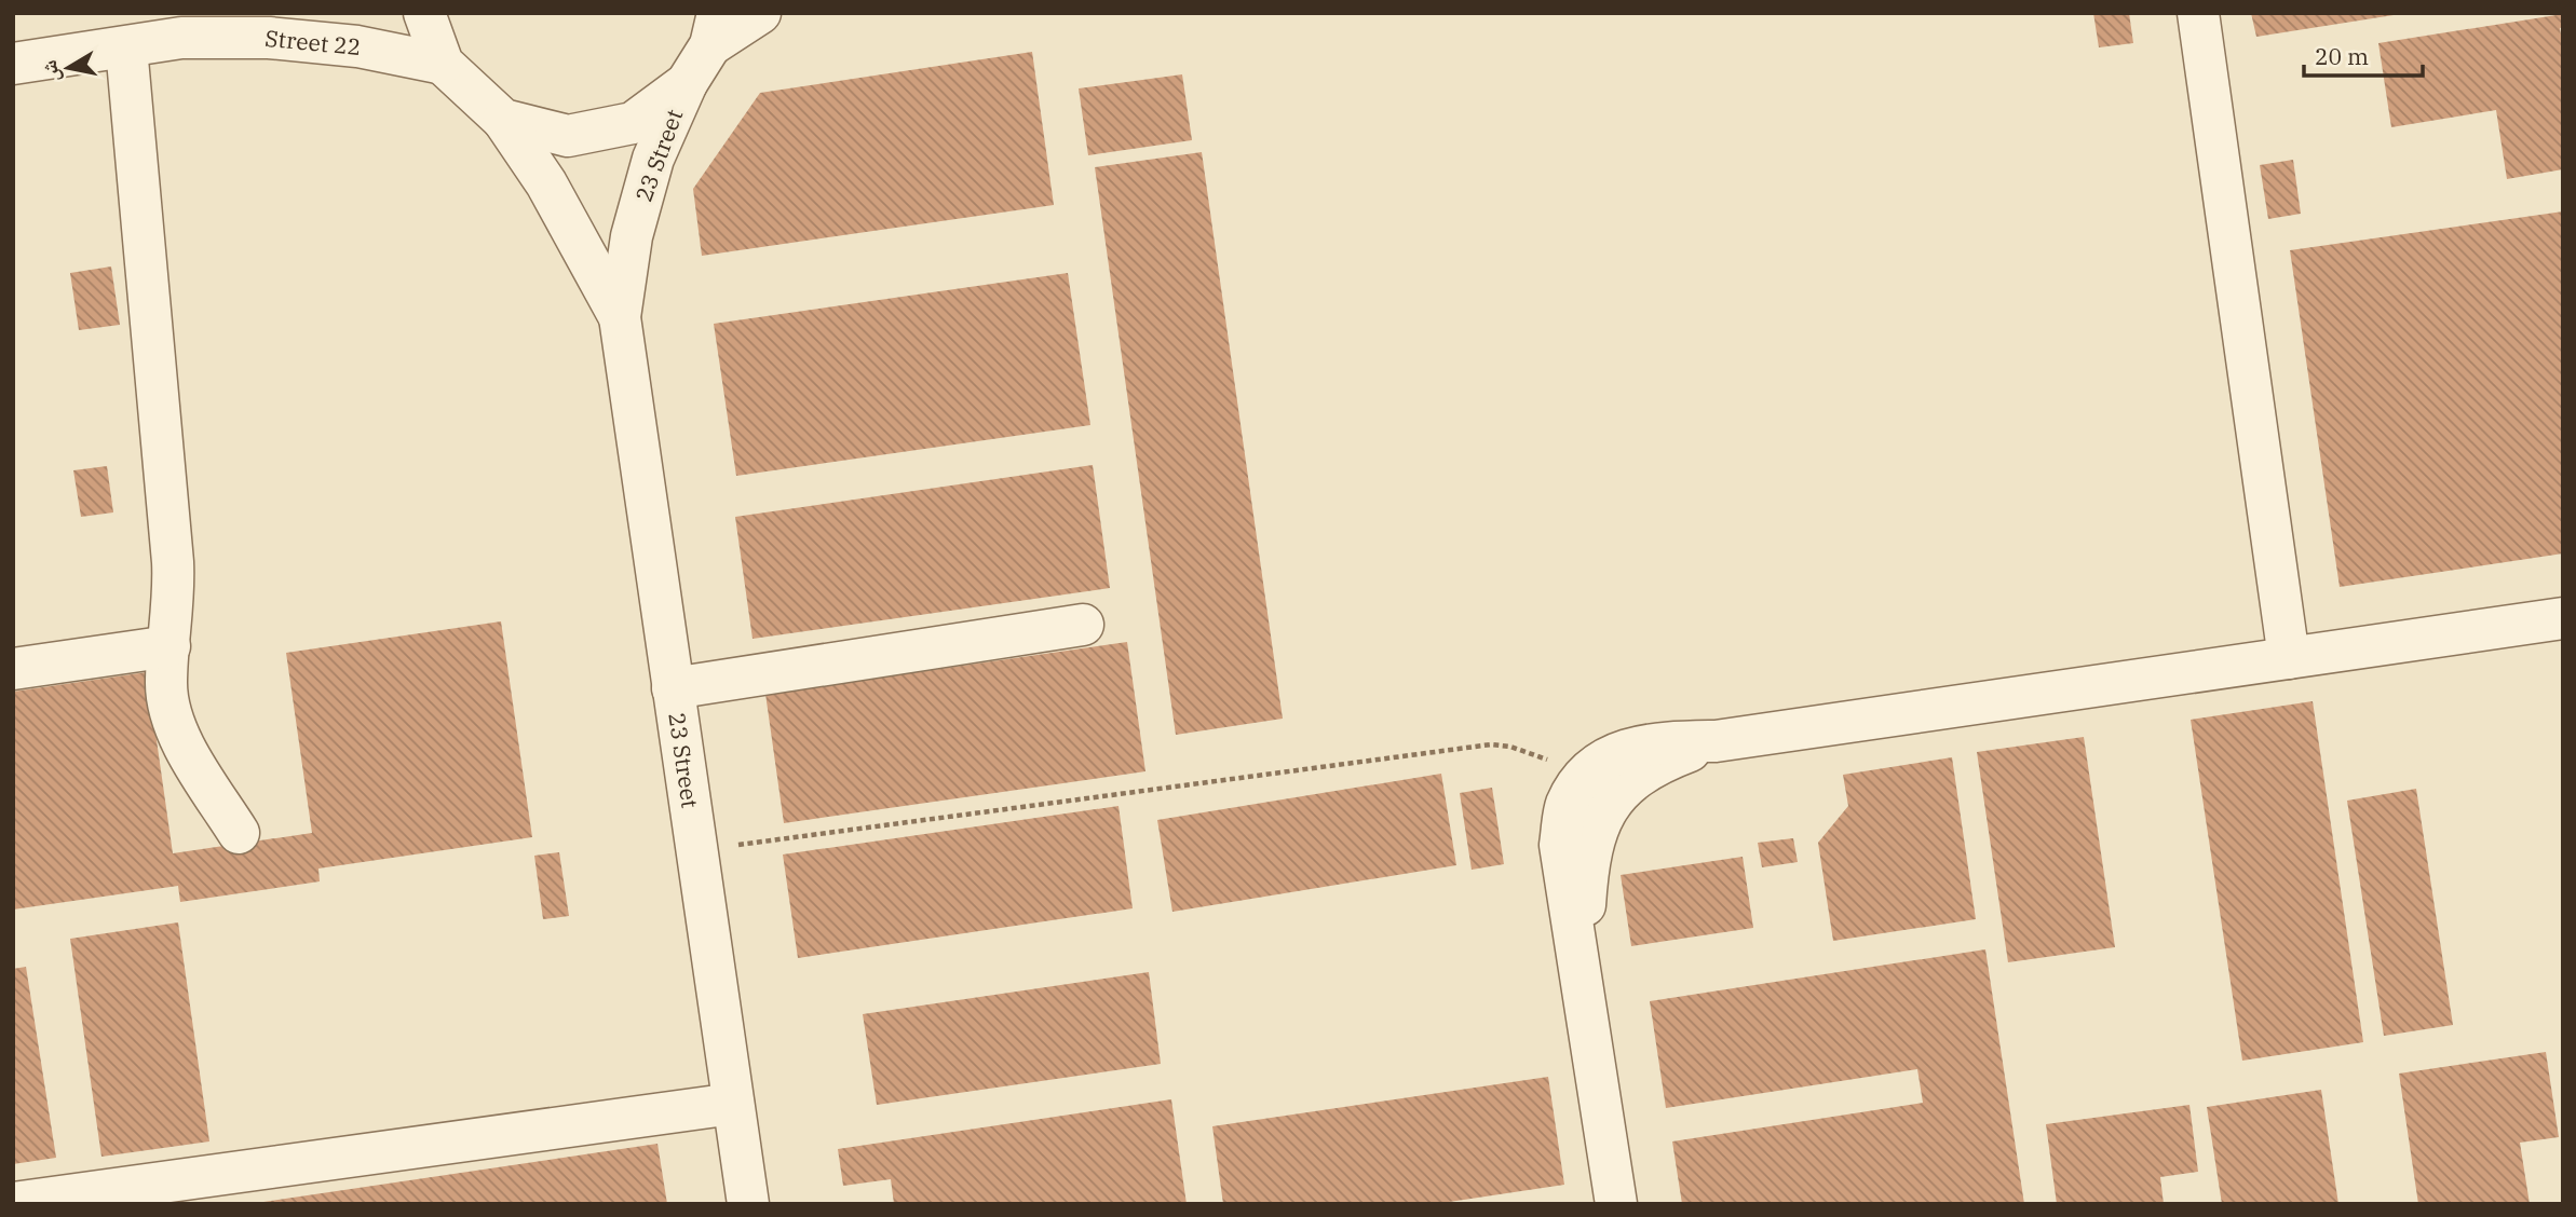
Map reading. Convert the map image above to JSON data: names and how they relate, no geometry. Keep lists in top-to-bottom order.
{
  "streets": {
    "street": ["Street 22", "23 Street"]
  },
  "scale_bar": "20 m",
  "north": "left"
}
